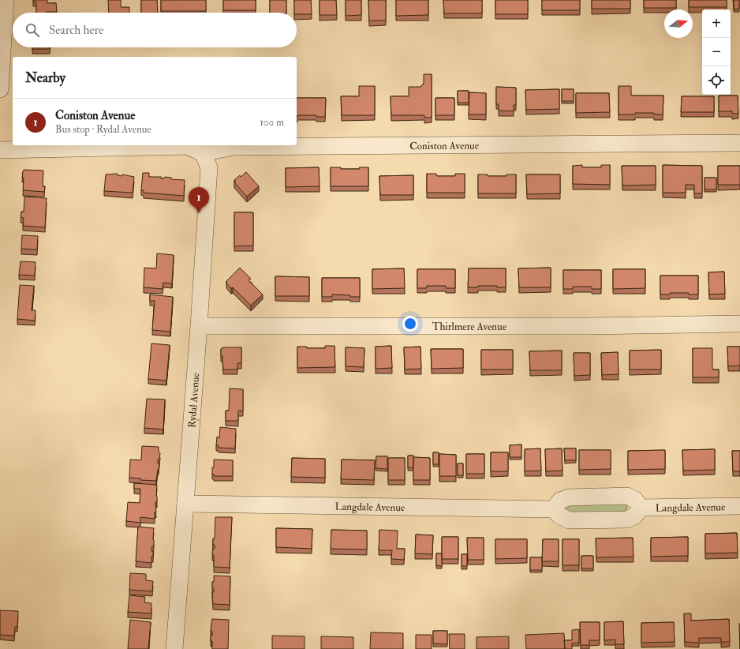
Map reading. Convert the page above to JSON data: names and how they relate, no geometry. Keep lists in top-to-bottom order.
{
  "streets": {
    "street": [
      "Coniston Avenue",
      "Thirlmere Avenue",
      "Rydal Avenue",
      "Langdale Avenue"
    ]
  },
  "crossings": [
    ["Coniston Avenue", "Rydal Avenue"],
    ["Thirlmere Avenue", "Rydal Avenue"],
    ["Rydal Avenue", "Langdale Avenue"]
  ],
  "north": "right",
  "page": {
    "map_buttons": ["+", "−"],
    "search": "Search here",
    "heading": "Nearby",
    "list": [
      {
        "mark": "1",
        "name": "Coniston Avenue",
        "note": "Bus stop · Rydal Avenue",
        "value": "100 m"
      }
    ],
    "pins": "1"
  }
}
